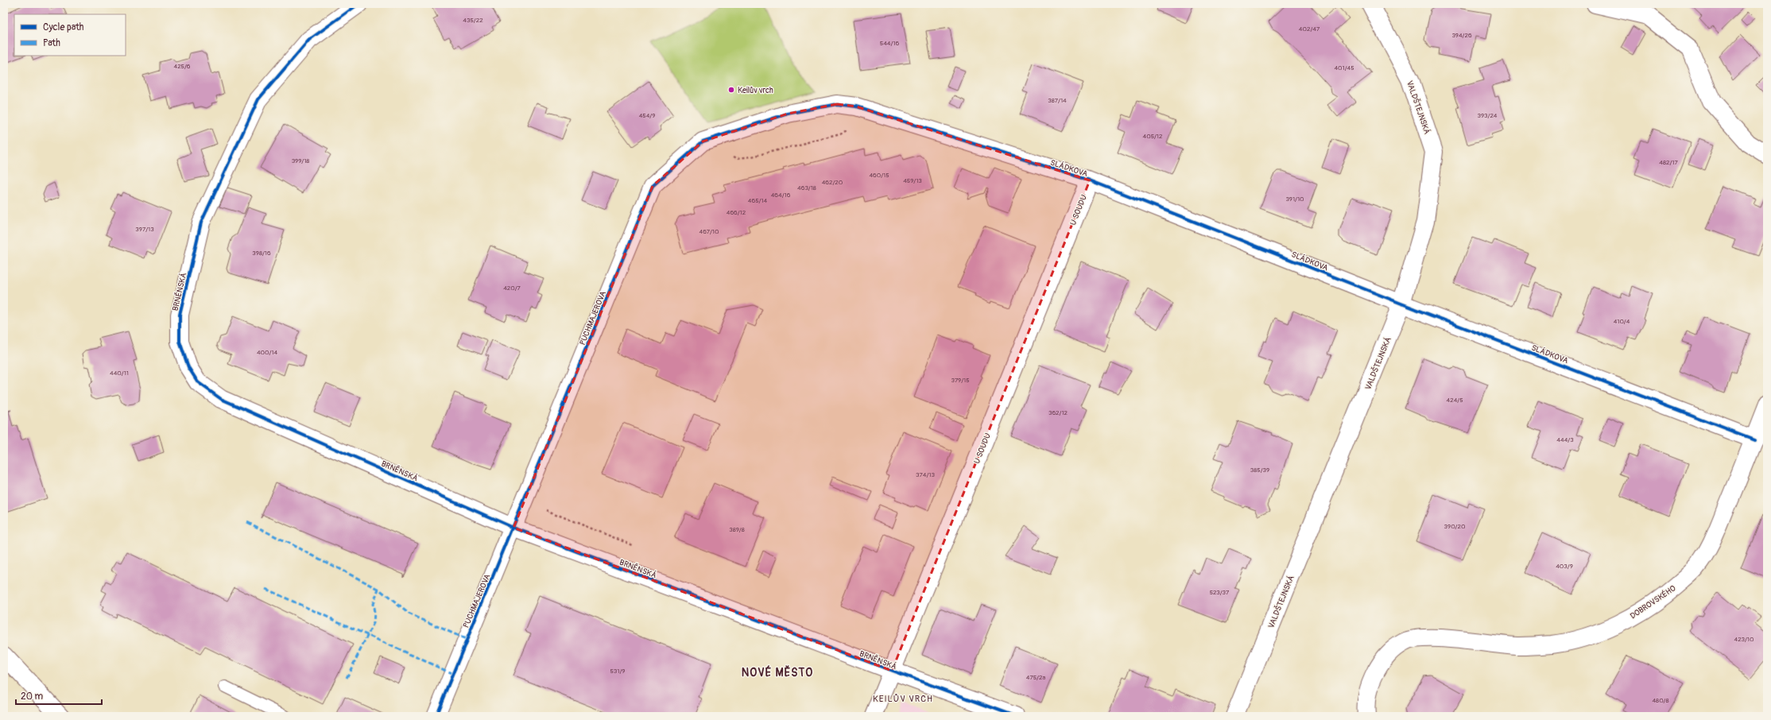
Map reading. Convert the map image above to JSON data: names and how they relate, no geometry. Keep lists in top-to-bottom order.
{
  "streets": {
    "street": [
      "VALDŠTEJNSKÁ",
      "SLÁDKOVA",
      "U SOUDU",
      "BRNĚNSKÁ",
      "PUCHMAJEROVA",
      "DOBROVSKÉHO"
    ]
  },
  "crossings": [
    ["VALDŠTEJNSKÁ", "SLÁDKOVA"],
    ["SLÁDKOVA", "U SOUDU"],
    ["SLÁDKOVA", "PUCHMAJEROVA"],
    ["SLÁDKOVA", "DOBROVSKÉHO"],
    ["U SOUDU", "BRNĚNSKÁ"],
    ["BRNĚNSKÁ", "PUCHMAJEROVA"]
  ],
  "districts": ["NOVÉ MĚSTO", "KEILŮV VRCH"],
  "places": ["Keilův vrch"],
  "house_numbers": [
    "435/22",
    "402/47",
    "394/26",
    "544/16",
    "425/6",
    "401/45",
    "387/14",
    "454/9",
    "393/24",
    "405/12",
    "399/18",
    "482/17",
    "460/15",
    "459/13",
    "462/20",
    "463/18",
    "464/16",
    "391/10",
    "465/14",
    "466/12",
    "397/13",
    "467/10",
    "398/16",
    "420/7",
    "410/4",
    "400/14",
    "440/11",
    "379/15",
    "424/5",
    "362/12",
    "444/3",
    "385/39",
    "374/13",
    "390/20",
    "389/8",
    "403/9",
    "523/37",
    "423/10",
    "531/9",
    "475/2a",
    "480/8"
  ],
  "legend": ["Cycle path", "Path"],
  "scale_bar": "20 m"
}
